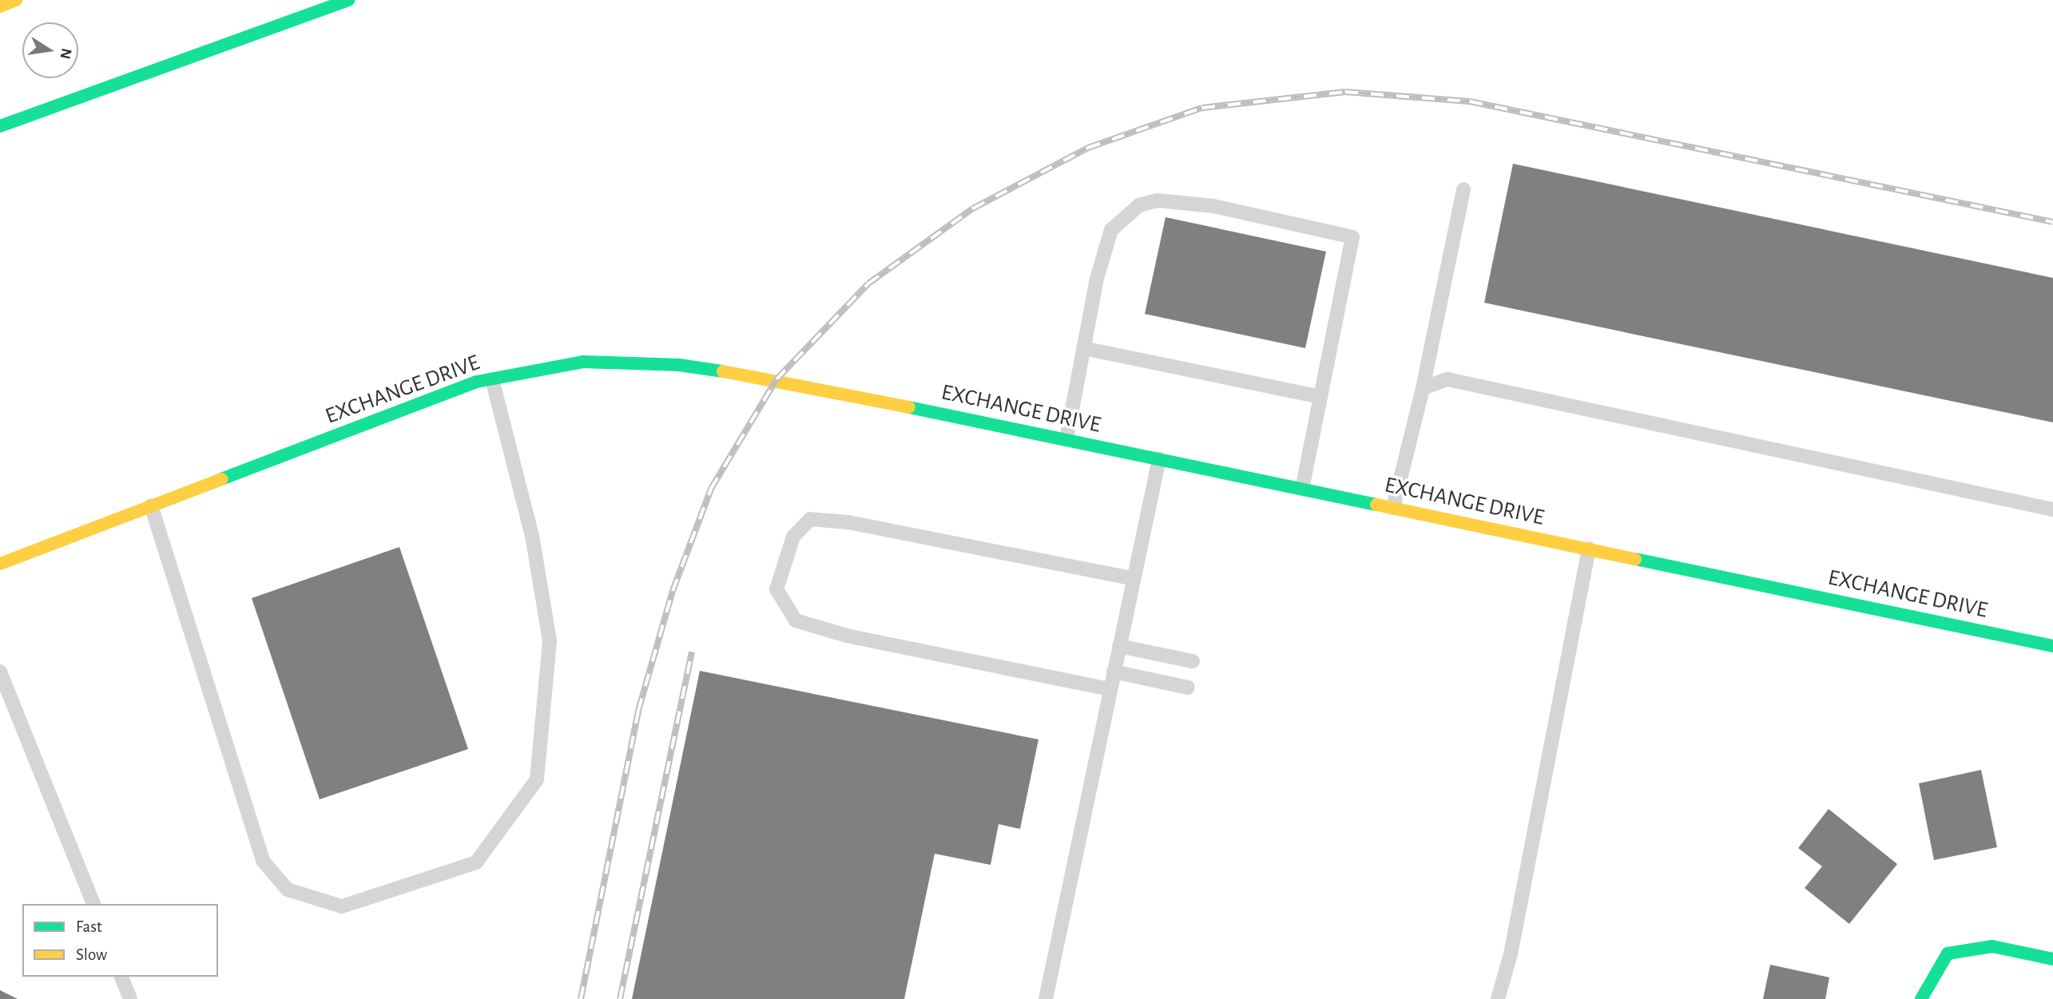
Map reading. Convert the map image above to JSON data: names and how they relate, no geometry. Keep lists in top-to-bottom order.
{
  "streets": {
    "main road": ["EXCHANGE DRIVE"]
  },
  "legend": ["Fast", "Slow"],
  "north": "right"
}
